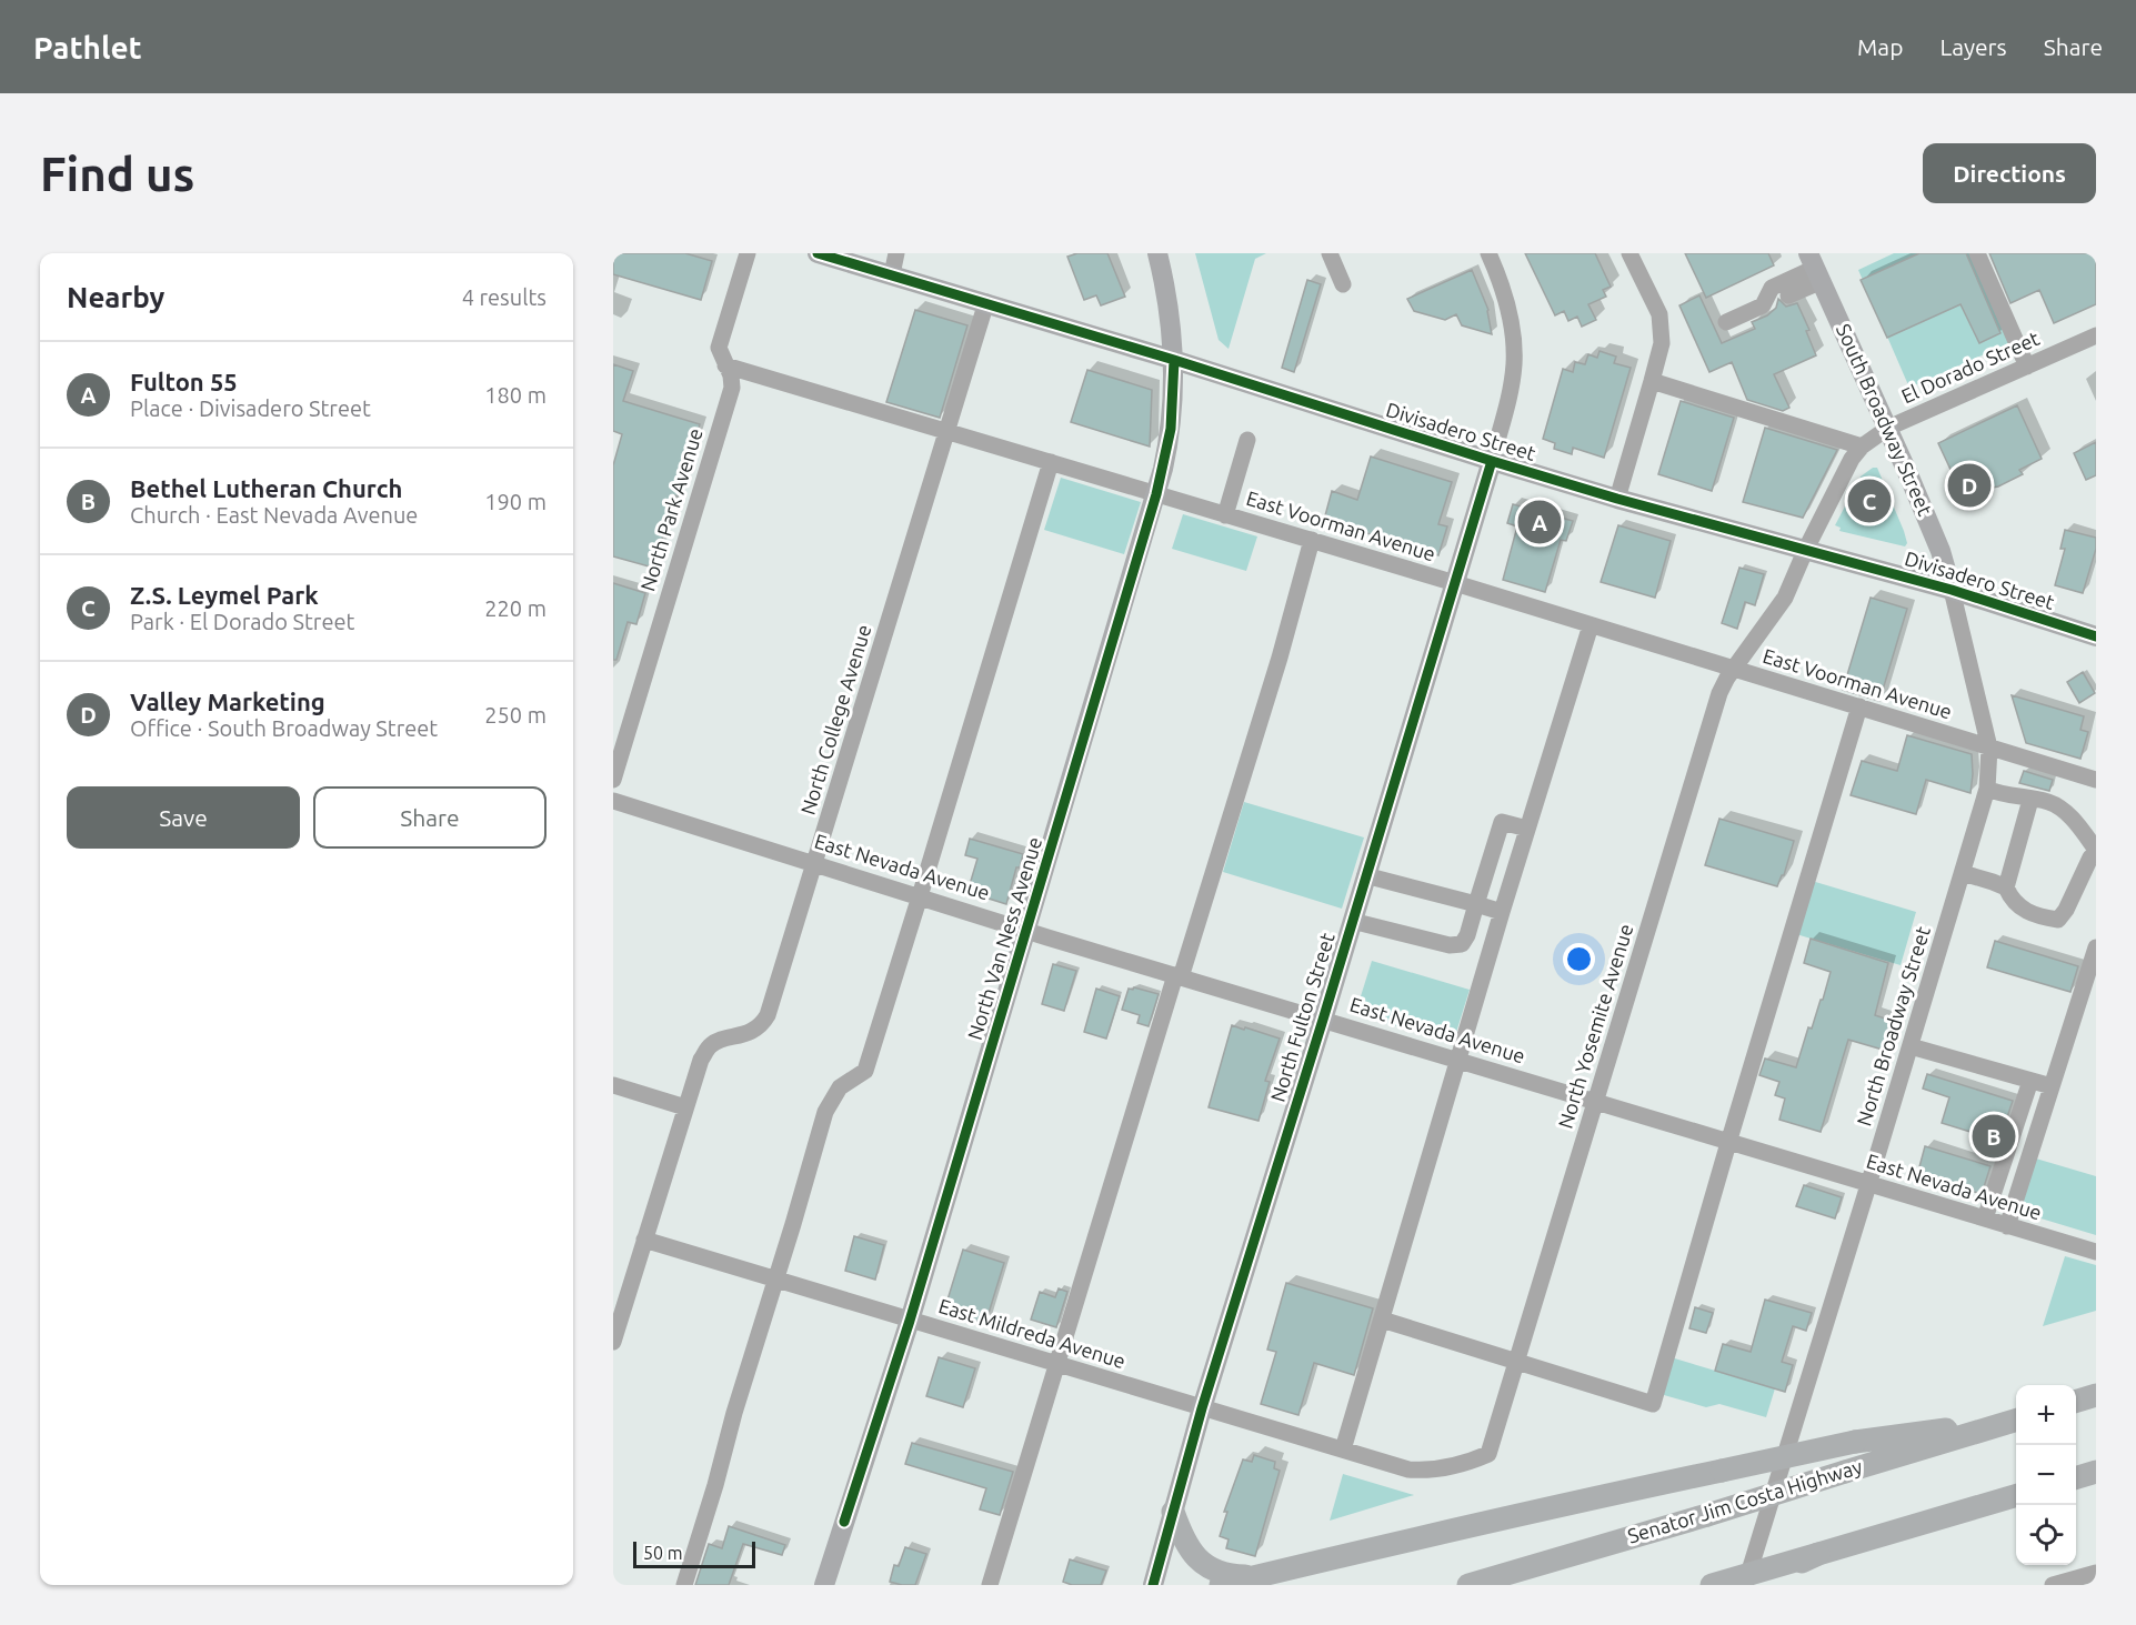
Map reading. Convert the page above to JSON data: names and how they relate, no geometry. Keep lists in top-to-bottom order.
{
  "streets": {
    "highway": ["Senator Jim Costa Highway"],
    "main road": [
      "South Broadway Street",
      "Divisadero Street",
      "North Van Ness Avenue",
      "North Fulton Street"
    ],
    "street": [
      "El Dorado Street",
      "North Park Avenue",
      "East Voorman Avenue",
      "North College Avenue",
      "East Nevada Avenue",
      "North Yosemite Avenue",
      "North Broadway Street",
      "East Mildreda Avenue"
    ]
  },
  "crossings": [
    ["El Dorado Street", "South Broadway Street"],
    ["El Dorado Street", "Divisadero Street"],
    ["El Dorado Street", "North Yosemite Avenue"],
    ["South Broadway Street", "Divisadero Street"],
    ["South Broadway Street", "North Broadway Street"],
    ["Divisadero Street", "North College Avenue"],
    ["Divisadero Street", "North Van Ness Avenue"],
    ["Divisadero Street", "North Fulton Street"],
    ["Divisadero Street", "North Yosemite Avenue"],
    ["Divisadero Street", "North Broadway Street"],
    ["North Park Avenue", "East Voorman Avenue"],
    ["East Voorman Avenue", "North College Avenue"],
    ["East Voorman Avenue", "North Van Ness Avenue"],
    ["East Voorman Avenue", "North Fulton Street"],
    ["East Voorman Avenue", "North Yosemite Avenue"],
    ["East Voorman Avenue", "North Broadway Street"],
    ["North College Avenue", "East Nevada Avenue"],
    ["North College Avenue", "East Mildreda Avenue"],
    ["East Nevada Avenue", "North Van Ness Avenue"],
    ["East Nevada Avenue", "North Fulton Street"],
    ["East Nevada Avenue", "North Yosemite Avenue"],
    ["East Nevada Avenue", "North Broadway Street"],
    ["North Van Ness Avenue", "East Mildreda Avenue"],
    ["North Fulton Street", "East Mildreda Avenue"],
    ["North Yosemite Avenue", "East Mildreda Avenue"]
  ],
  "scale_bar": "50 m",
  "page": {
    "header": "Pathlet",
    "nav": ["Map", "Layers", "Share"],
    "buttons": [
      "Directions",
      ["Save", "Share"]
    ],
    "title": "Find us",
    "heading": ["Nearby", "4 results"],
    "list": [
      {
        "mark": "A",
        "name": "Fulton 55",
        "note": "Place · Divisadero Street",
        "value": "180 m"
      },
      {
        "mark": "B",
        "name": "Bethel Lutheran Church",
        "note": "Church · East Nevada Avenue",
        "value": "190 m"
      },
      {
        "mark": "C",
        "name": "Z.S. Leymel Park",
        "note": "Park · El Dorado Street",
        "value": "220 m"
      },
      {
        "mark": "D",
        "name": "Valley Marketing",
        "note": "Office · South Broadway Street",
        "value": "250 m"
      }
    ],
    "pins": [
      "D",
      "C",
      "A",
      "B"
    ],
    "map_buttons": ["+", "−"],
    "scale": "50 m"
  }
}
